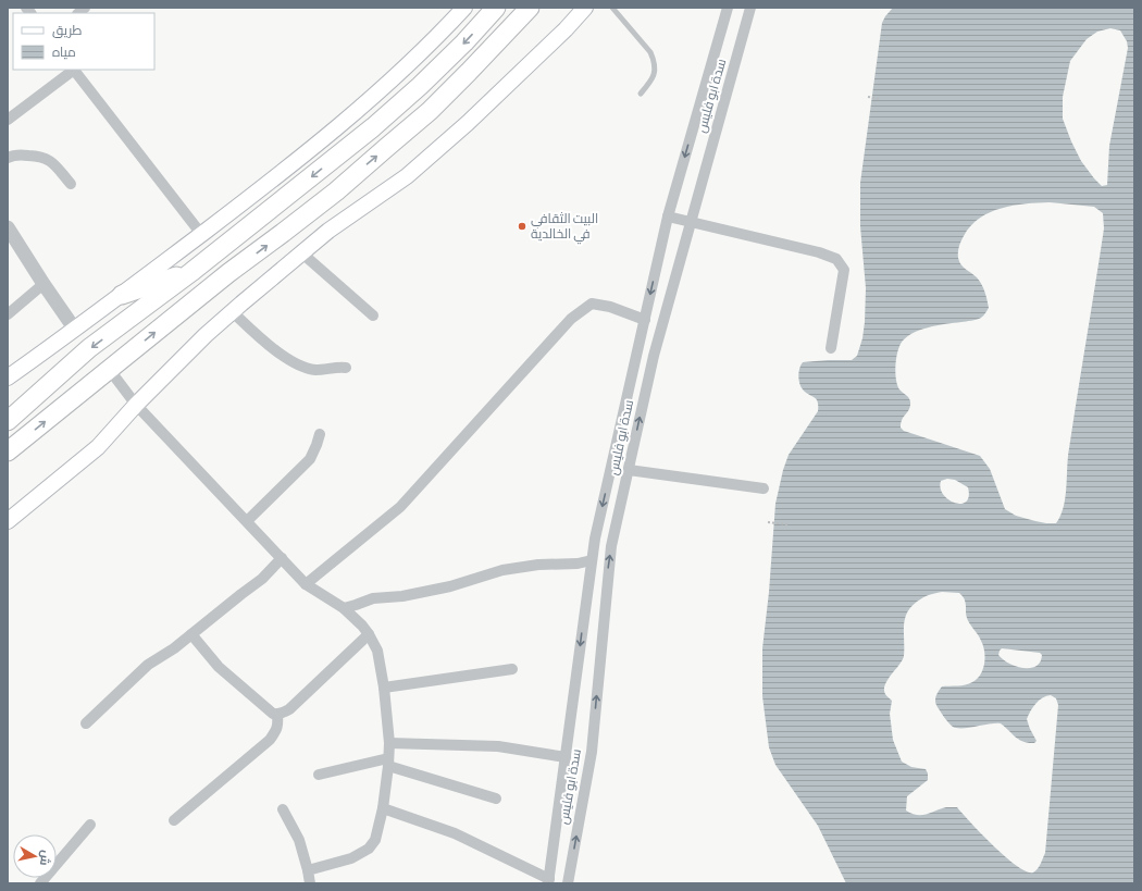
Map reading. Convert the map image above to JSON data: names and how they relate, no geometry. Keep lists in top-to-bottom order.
{
  "streets": {
    "street": ["سدة ابو فليس"]
  },
  "places": ["البيت الثقافي في الخالدية"],
  "legend": ["طريق", "مياه"],
  "north": "right"
}
